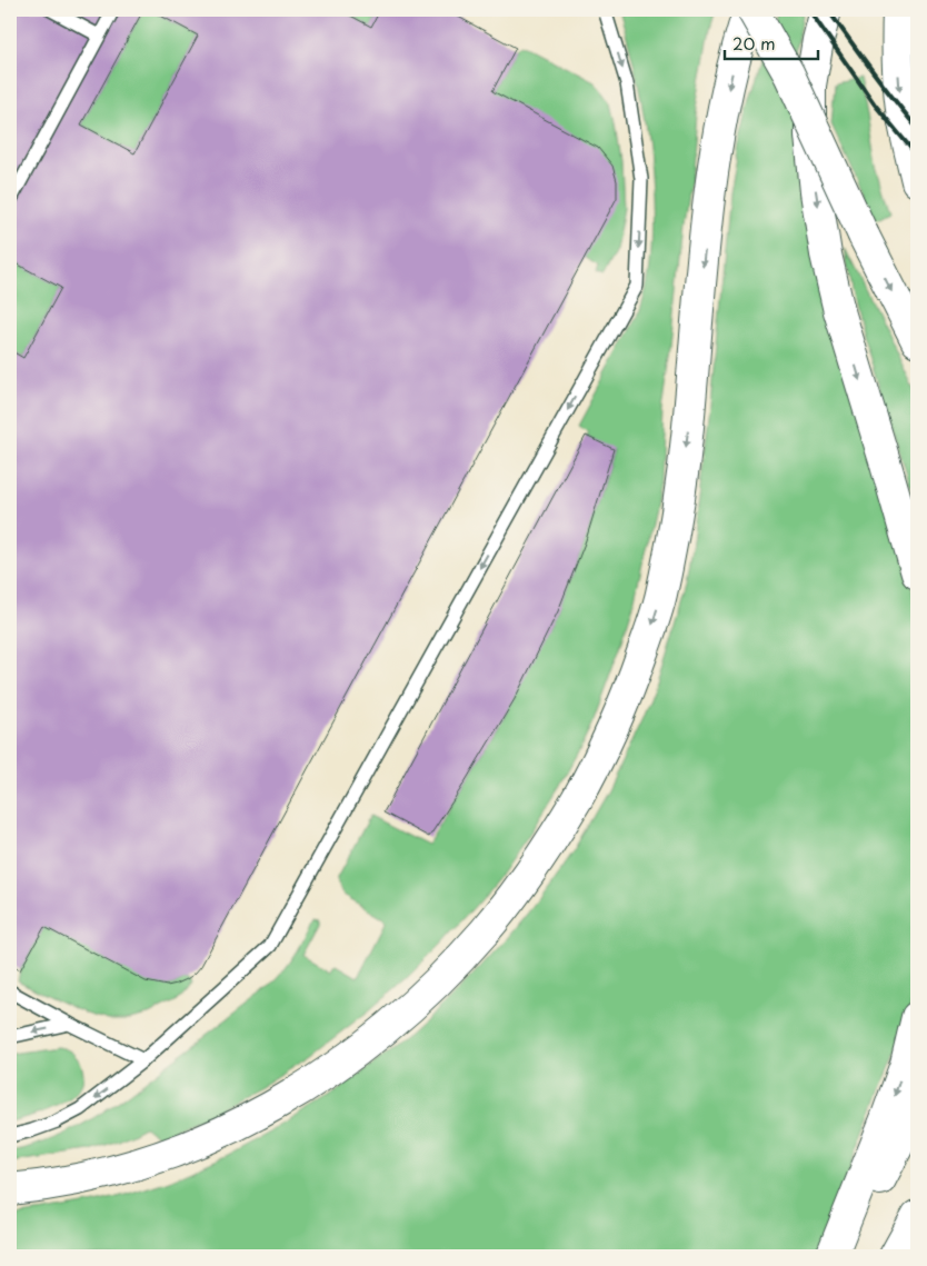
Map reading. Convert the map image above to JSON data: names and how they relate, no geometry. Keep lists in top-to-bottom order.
{
  "scale_bar": "20 m"
}
